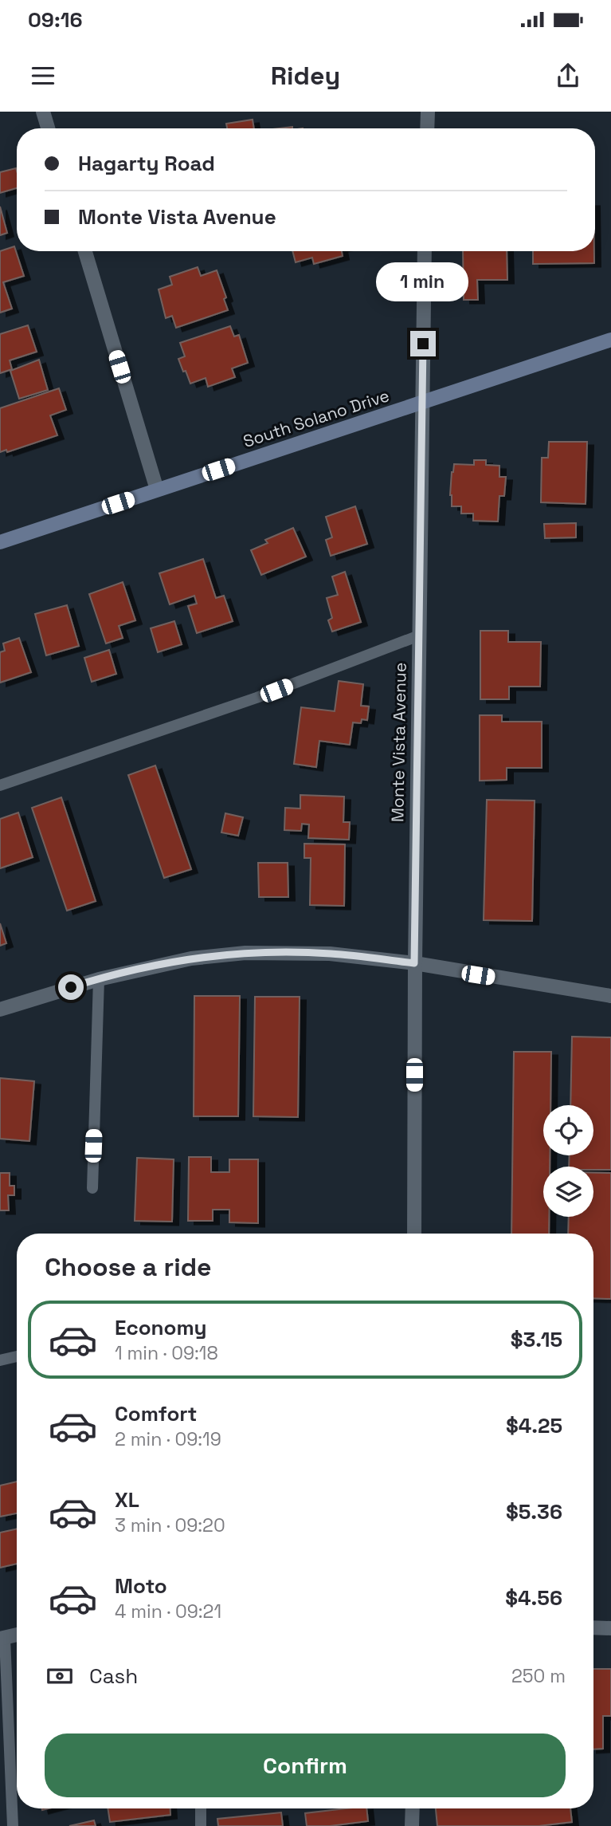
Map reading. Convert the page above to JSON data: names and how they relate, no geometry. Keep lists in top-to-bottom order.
{
  "streets": {
    "street": ["South Solano Drive", "Monte Vista Avenue"]
  },
  "crossings": [
    ["South Solano Drive", "Monte Vista Avenue"]
  ],
  "page": {
    "status": "09:16",
    "header": "Ridey",
    "banner": ["Hagarty Road", "Monte Vista Avenue"],
    "bubble": "1 min",
    "heading": "Choose a ride",
    "list": [
      {
        "name": "Economy",
        "note": "1 min · 09:18",
        "value": "$3.15"
      },
      {
        "name": "Comfort",
        "note": "2 min · 09:19",
        "value": "$4.25"
      },
      {
        "name": "XL",
        "note": "3 min · 09:20",
        "value": "$5.36"
      },
      {
        "name": "Moto",
        "note": "4 min · 09:21",
        "value": "$4.56"
      }
    ],
    "pay": ["Cash", "250 m"],
    "buttons": "Confirm"
  }
}
